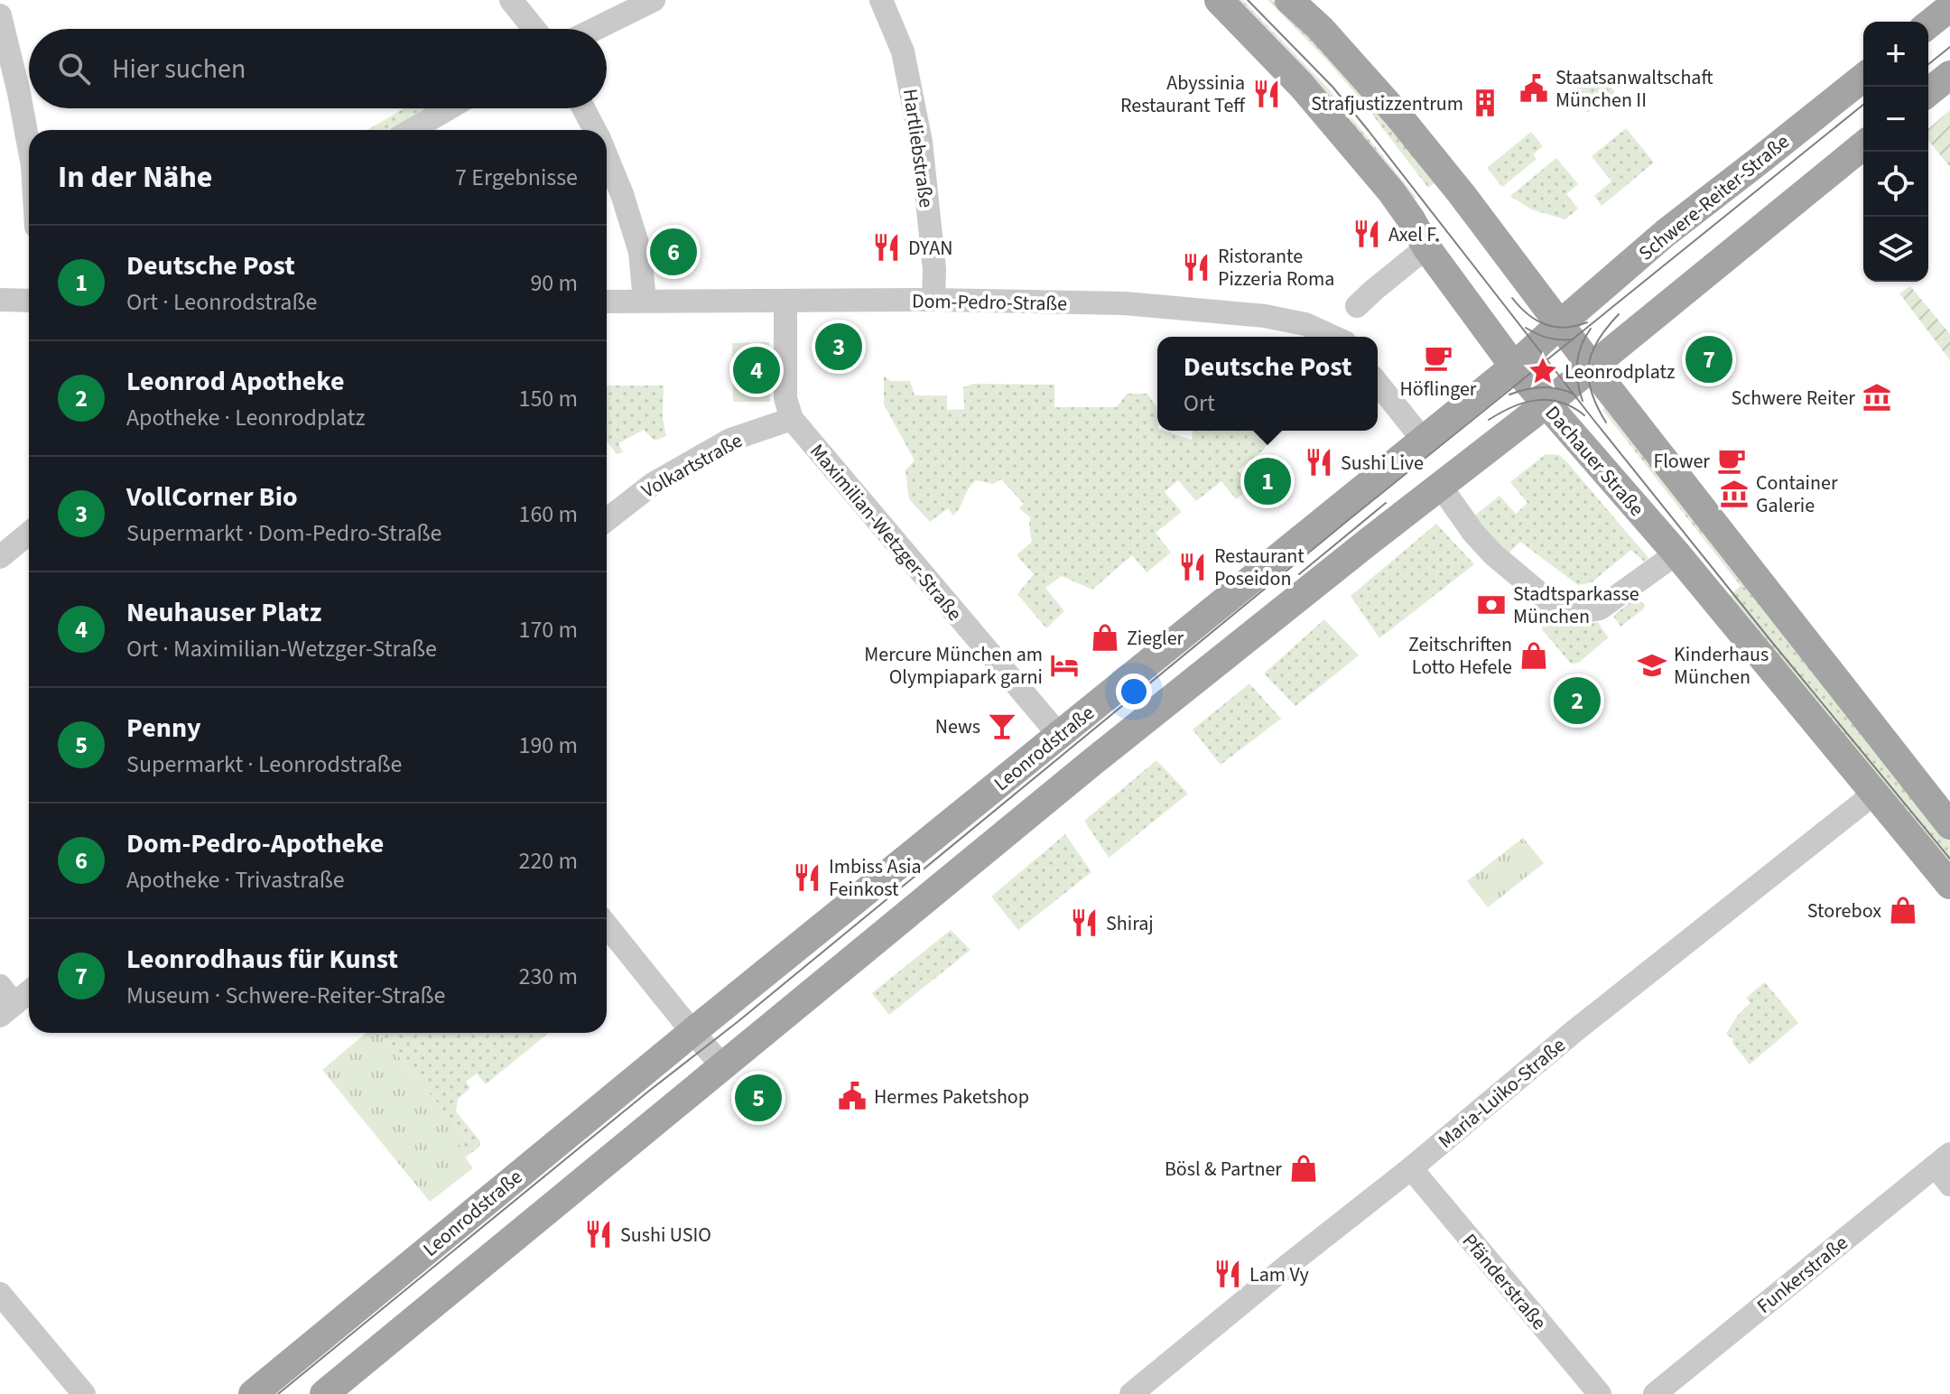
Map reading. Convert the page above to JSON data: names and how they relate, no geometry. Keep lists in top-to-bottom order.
{
  "streets": {
    "main road": ["Schwere-Reiter-Straße", "Dachauer Straße", "Leonrodstraße"],
    "street": [
      "Hartliebstraße",
      "Dom-Pedro-Straße",
      "Volkartstraße",
      "Maximilian-Wetzger-Straße",
      "Maria-Luiko-Straße",
      "Funkerstraße",
      "Pfänderstraße"
    ]
  },
  "crossings": [
    ["Hartliebstraße", "Dom-Pedro-Straße"],
    ["Schwere-Reiter-Straße", "Leonrodstraße"],
    ["Dom-Pedro-Straße", "Dachauer Straße"],
    ["Dachauer Straße", "Leonrodstraße"],
    ["Dachauer Straße", "Maria-Luiko-Straße"],
    ["Volkartstraße", "Maximilian-Wetzger-Straße"],
    ["Maximilian-Wetzger-Straße", "Leonrodstraße"],
    ["Maria-Luiko-Straße", "Pfänderstraße"]
  ],
  "places": {
    "public building": ["Staatsanwaltschaft München II", "Hermes Paketshop"],
    "restaurant": [
      "Abyssinia Restaurant Teff",
      "Axel F.",
      "DYAN",
      "Ristorante Pizzeria Roma",
      "Sushi Live",
      "Restaurant Poseidon",
      "Imbiss Asia Feinkost",
      "Shiraj",
      "Sushi USIO",
      "Lam Vy"
    ],
    "building": ["Strafjustizzentrum"],
    "cafe": ["Höflinger", "Flower"],
    "place": ["Leonrodplatz"],
    "museum": ["Schwere Reiter", "Container Galerie"],
    "bank": ["Stadtsparkasse München"],
    "shop": [
      "Ziegler",
      "Zeitschriften Lotto Hefele",
      "Storebox",
      "Bösl & Partner"
    ],
    "hotel": ["Mercure München am Olympiapark garni"],
    "school or university": ["Kinderhaus München"],
    "bar": ["News"]
  },
  "page": {
    "map_buttons": ["+", "−"],
    "search": "Hier suchen",
    "heading": ["In der Nähe", "7 Ergebnisse"],
    "list": [
      {
        "mark": "1",
        "name": "Deutsche Post",
        "note": "Ort · Leonrodstraße",
        "value": "90 m"
      },
      {
        "mark": "2",
        "name": "Leonrod Apotheke",
        "note": "Apotheke · Leonrodplatz",
        "value": "150 m"
      },
      {
        "mark": "3",
        "name": "VollCorner Bio",
        "note": "Supermarkt · Dom-Pedro-Straße",
        "value": "160 m"
      },
      {
        "mark": "4",
        "name": "Neuhauser Platz",
        "note": "Ort · Maximilian-Wetzger-Straße",
        "value": "170 m"
      },
      {
        "mark": "5",
        "name": "Penny",
        "note": "Supermarkt · Leonrodstraße",
        "value": "190 m"
      },
      {
        "mark": "6",
        "name": "Dom-Pedro-Apotheke",
        "note": "Apotheke · Trivastraße",
        "value": "220 m"
      },
      {
        "mark": "7",
        "name": "Leonrodhaus für Kunst",
        "note": "Museum · Schwere-Reiter-Straße",
        "value": "230 m"
      }
    ],
    "pins": [
      "6",
      "3",
      "7",
      "4",
      "1",
      "2",
      "5"
    ],
    "popup": ["Deutsche Post", "Ort"]
  }
}
